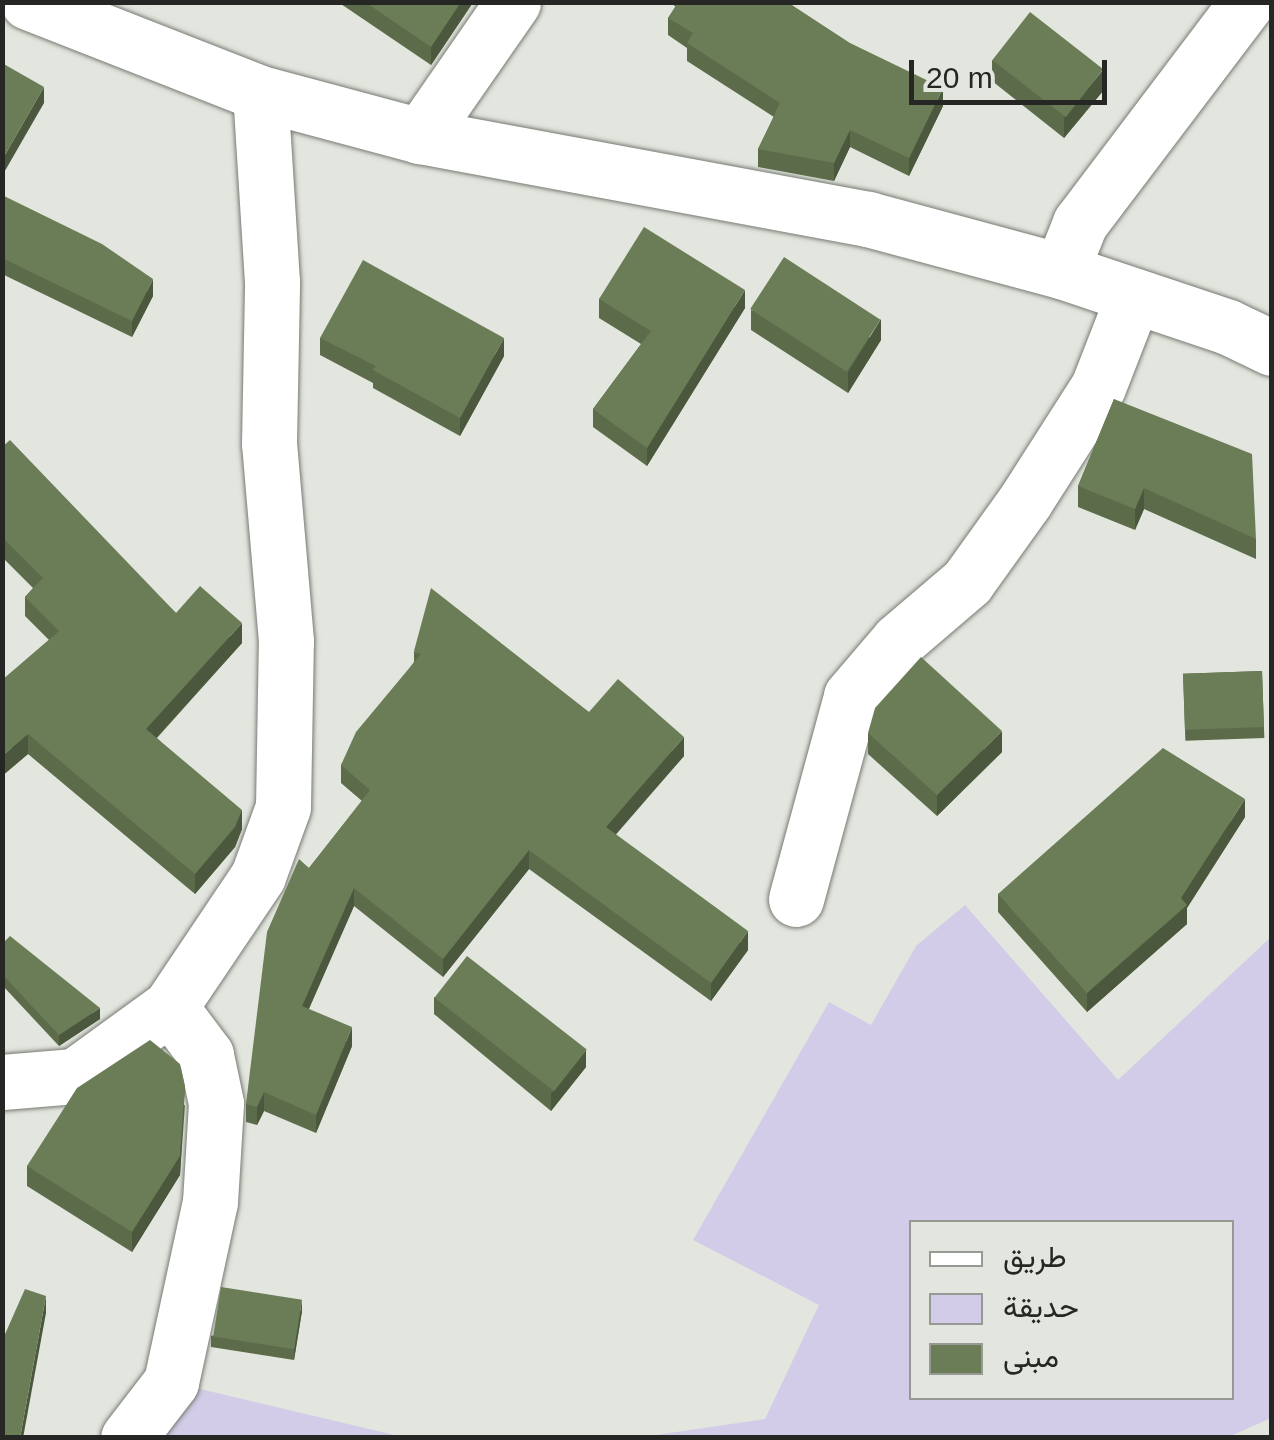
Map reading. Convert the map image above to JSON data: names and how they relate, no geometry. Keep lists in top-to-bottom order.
{
  "legend": ["طريق", "حديقة", "مبنى"],
  "scale_bar": "20 m"
}
